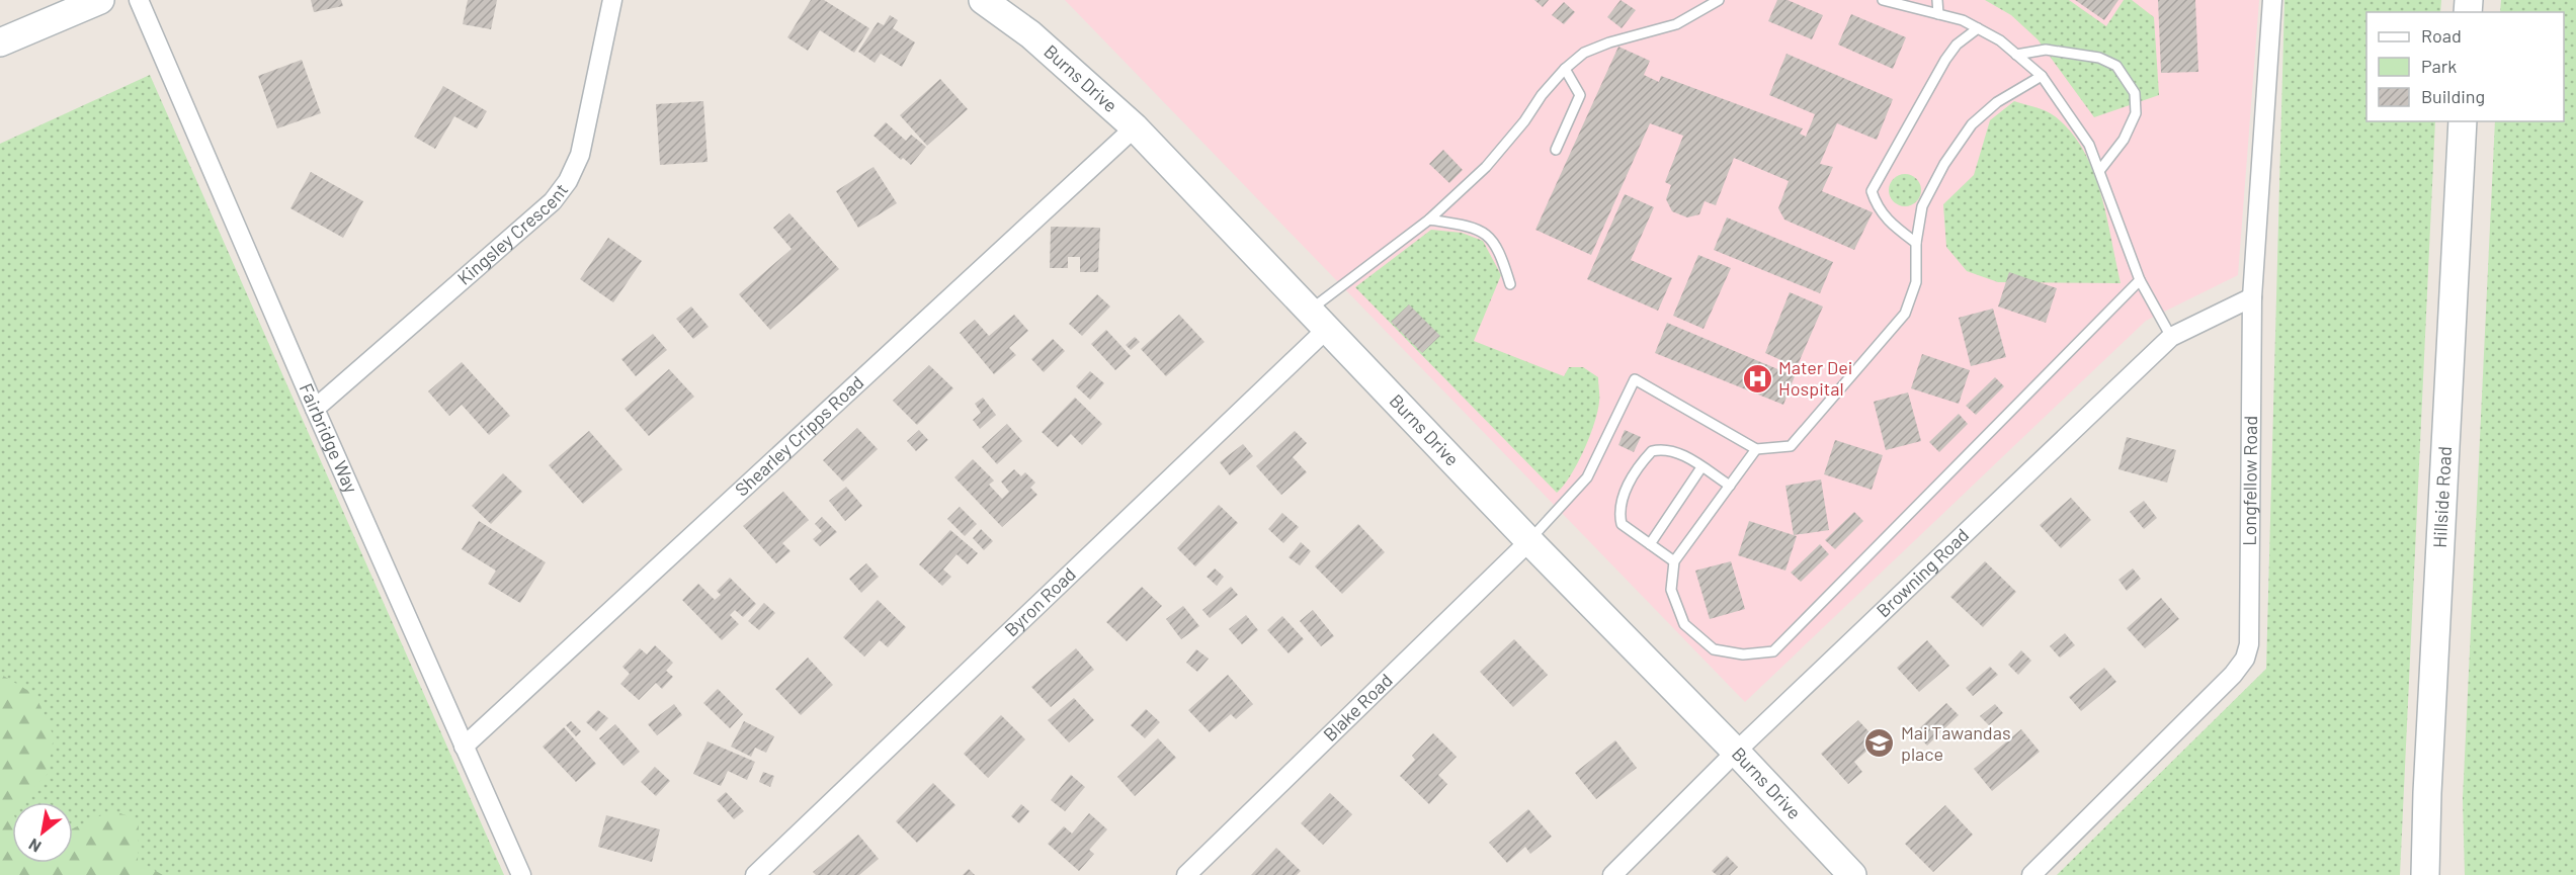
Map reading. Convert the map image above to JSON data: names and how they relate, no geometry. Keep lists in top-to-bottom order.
{
  "streets": {
    "main road": ["Burns Drive", "Hillside Road"],
    "street": [
      "Kingsley Crescent",
      "Shearley Cripps Road",
      "Fairbridge Way",
      "Longfellow Road",
      "Browning Road",
      "Byron Road",
      "Blake Road"
    ]
  },
  "crossings": [
    ["Burns Drive", "Shearley Cripps Road"],
    ["Burns Drive", "Browning Road"],
    ["Burns Drive", "Byron Road"],
    ["Burns Drive", "Blake Road"],
    ["Kingsley Crescent", "Fairbridge Way"],
    ["Shearley Cripps Road", "Fairbridge Way"],
    ["Longfellow Road", "Browning Road"]
  ],
  "places": {
    "hospital": ["Mater Dei Hospital"],
    "school or university": ["Mai Tawandas place"]
  },
  "legend": ["Road", "Park", "Building"],
  "north": "bottom left"
}
